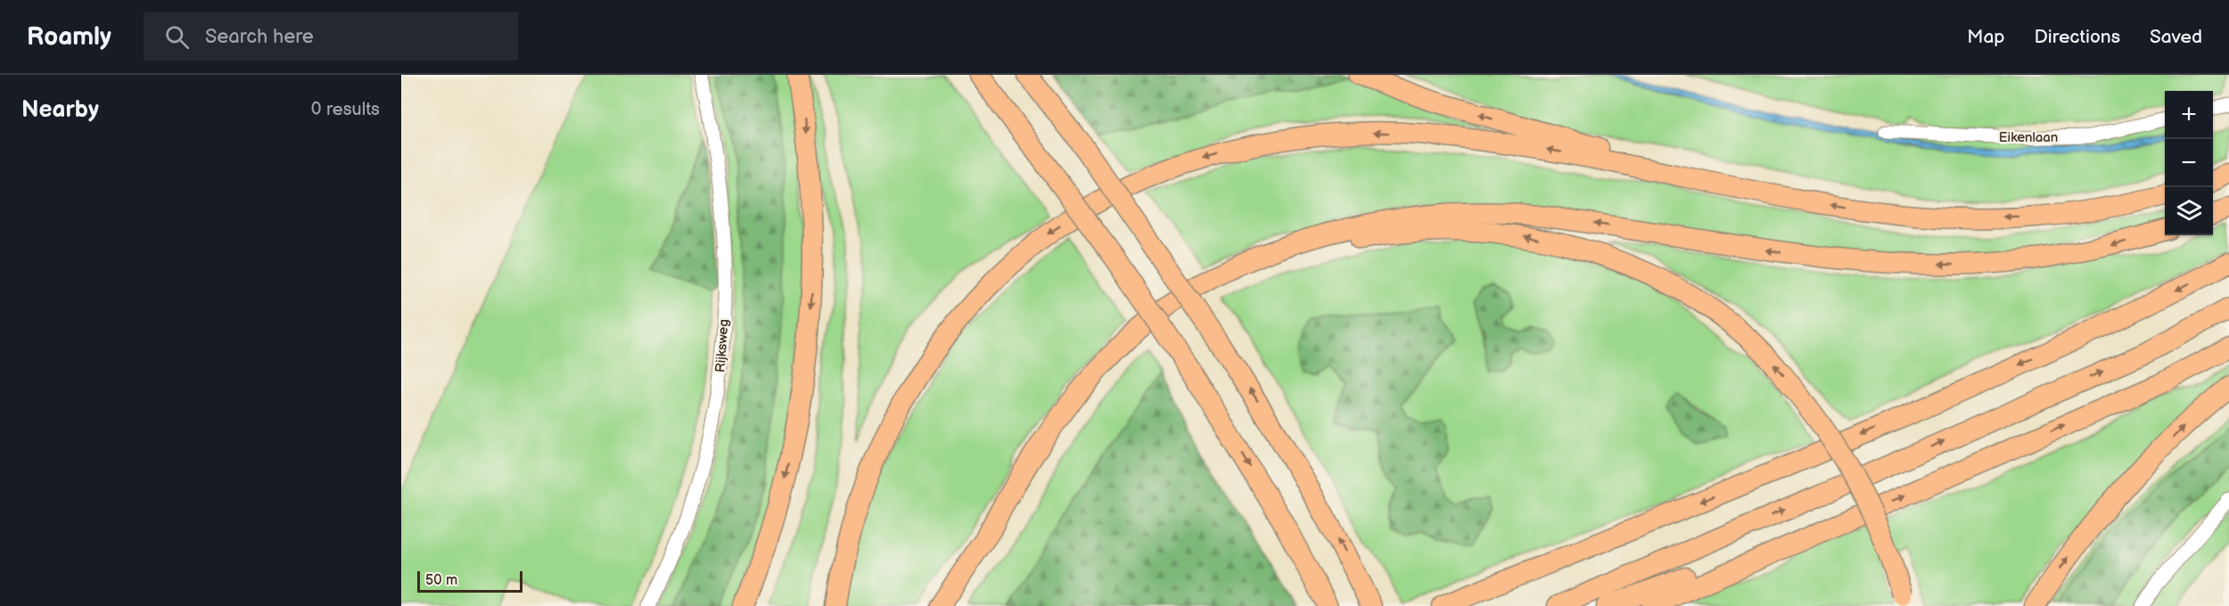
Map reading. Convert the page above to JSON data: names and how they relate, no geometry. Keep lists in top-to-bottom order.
{
  "streets": {
    "street": ["Eikenlaan", "Rijksweg"]
  },
  "scale_bar": "50 m",
  "page": {
    "header": "Roamly",
    "search": "Search here",
    "nav": ["Map", "Directions", "Saved"],
    "heading": ["Nearby", "0 results"],
    "map_buttons": ["+", "−"],
    "scale": "50 m"
  }
}
